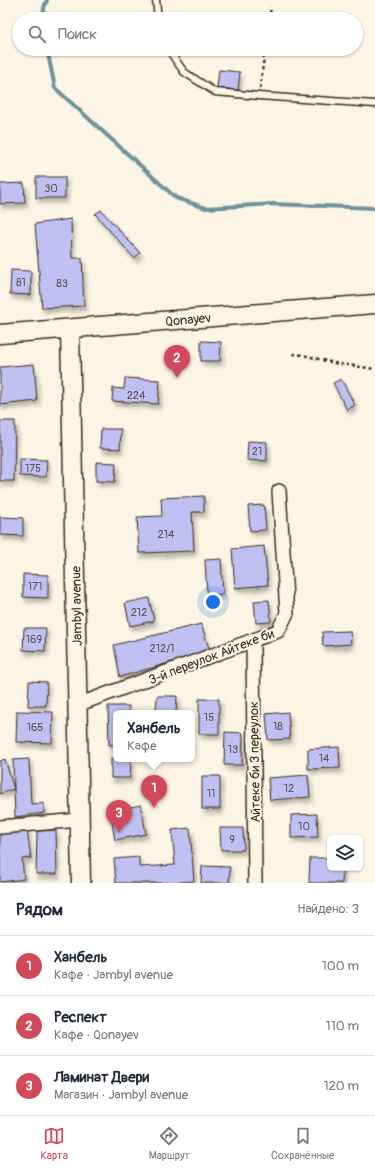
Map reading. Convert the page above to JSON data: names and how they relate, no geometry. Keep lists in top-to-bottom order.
{
  "streets": {
    "main road": ["Qonayev", "Jambyl avenue"],
    "street": ["3-й переулок Айтеке би", "Айтеке би 3 переулок"]
  },
  "crossings": [
    ["Qonayev", "Jambyl avenue"],
    ["Jambyl avenue", "3-й переулок Айтеке би"],
    ["3-й переулок Айтеке би", "Айтеке би 3 переулок"]
  ],
  "house_numbers": [
    "30",
    "81",
    "83",
    "224",
    "21",
    "175",
    "214",
    "171",
    "212",
    "169",
    "212/1",
    "15",
    "18",
    "165",
    "13",
    "14",
    "12",
    "11",
    "10",
    "9"
  ],
  "page": {
    "search": "Поиск",
    "pins": ["2", "1", "3"],
    "popup": ["Ханбель", "Кафе"],
    "heading": ["Рядом", "Найдено: 3"],
    "list": [
      {
        "mark": "1",
        "name": "Ханбель",
        "note": "Кафе · Jambyl avenue",
        "value": "100 m"
      },
      {
        "mark": "2",
        "name": "Респект",
        "note": "Кафе · Qonayev",
        "value": "110 m"
      },
      {
        "mark": "3",
        "name": "Ламинат Двери",
        "note": "Магазин · Jambyl avenue",
        "value": "120 m"
      }
    ],
    "nav": ["Карта", "Маршрут", "Сохранённые"]
  }
}
